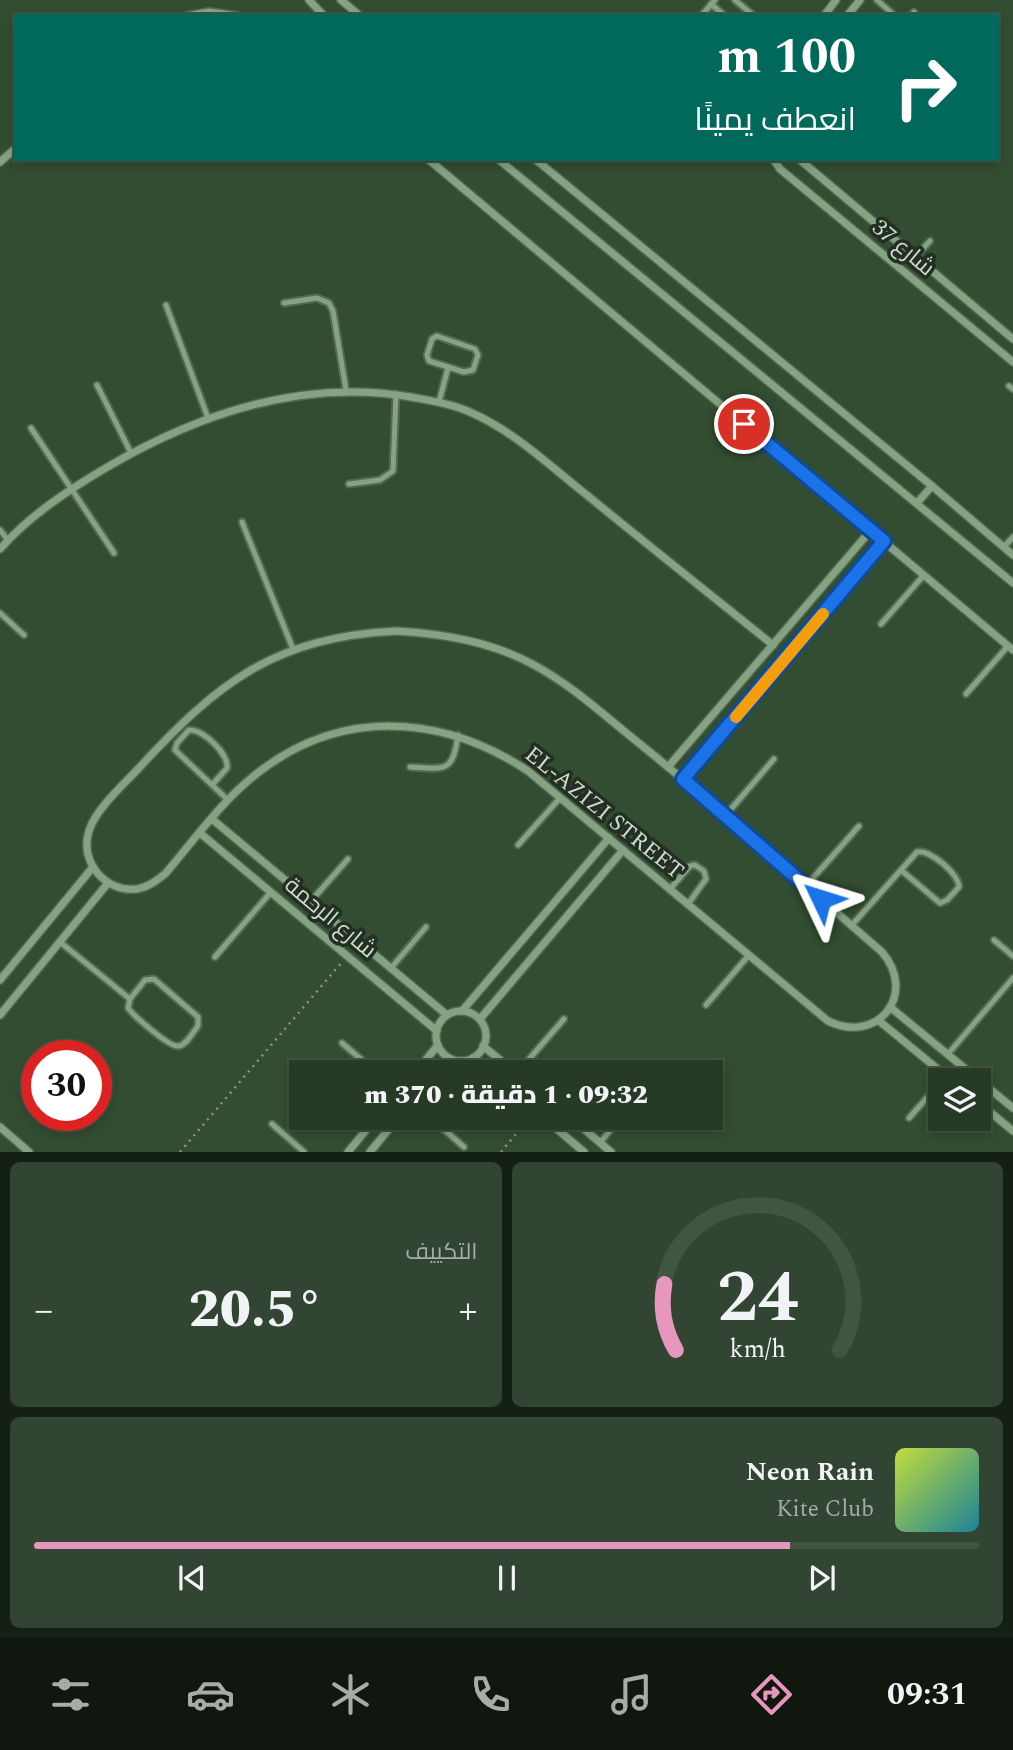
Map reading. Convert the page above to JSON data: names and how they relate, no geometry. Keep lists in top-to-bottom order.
{
  "streets": {
    "street": ["شارع 37", "EL-AZIZI STREET", "شارع الرحمة"]
  },
  "crossings": [
    ["EL-AZIZI STREET", "شارع الرحمة"]
  ],
  "page": {
    "turn": ["100 m", "انعطف يمينًا"],
    "limit": "30",
    "trip": "09:32 · 1 دقيقة · 370 m",
    "tile": "التكييف",
    "heat": ["−", "20.5°", "+"],
    "song": ["Neon Rain", "Kite Club"],
    "tabs": "09:31",
    "gauge": ["24", "km/h"]
  }
}
